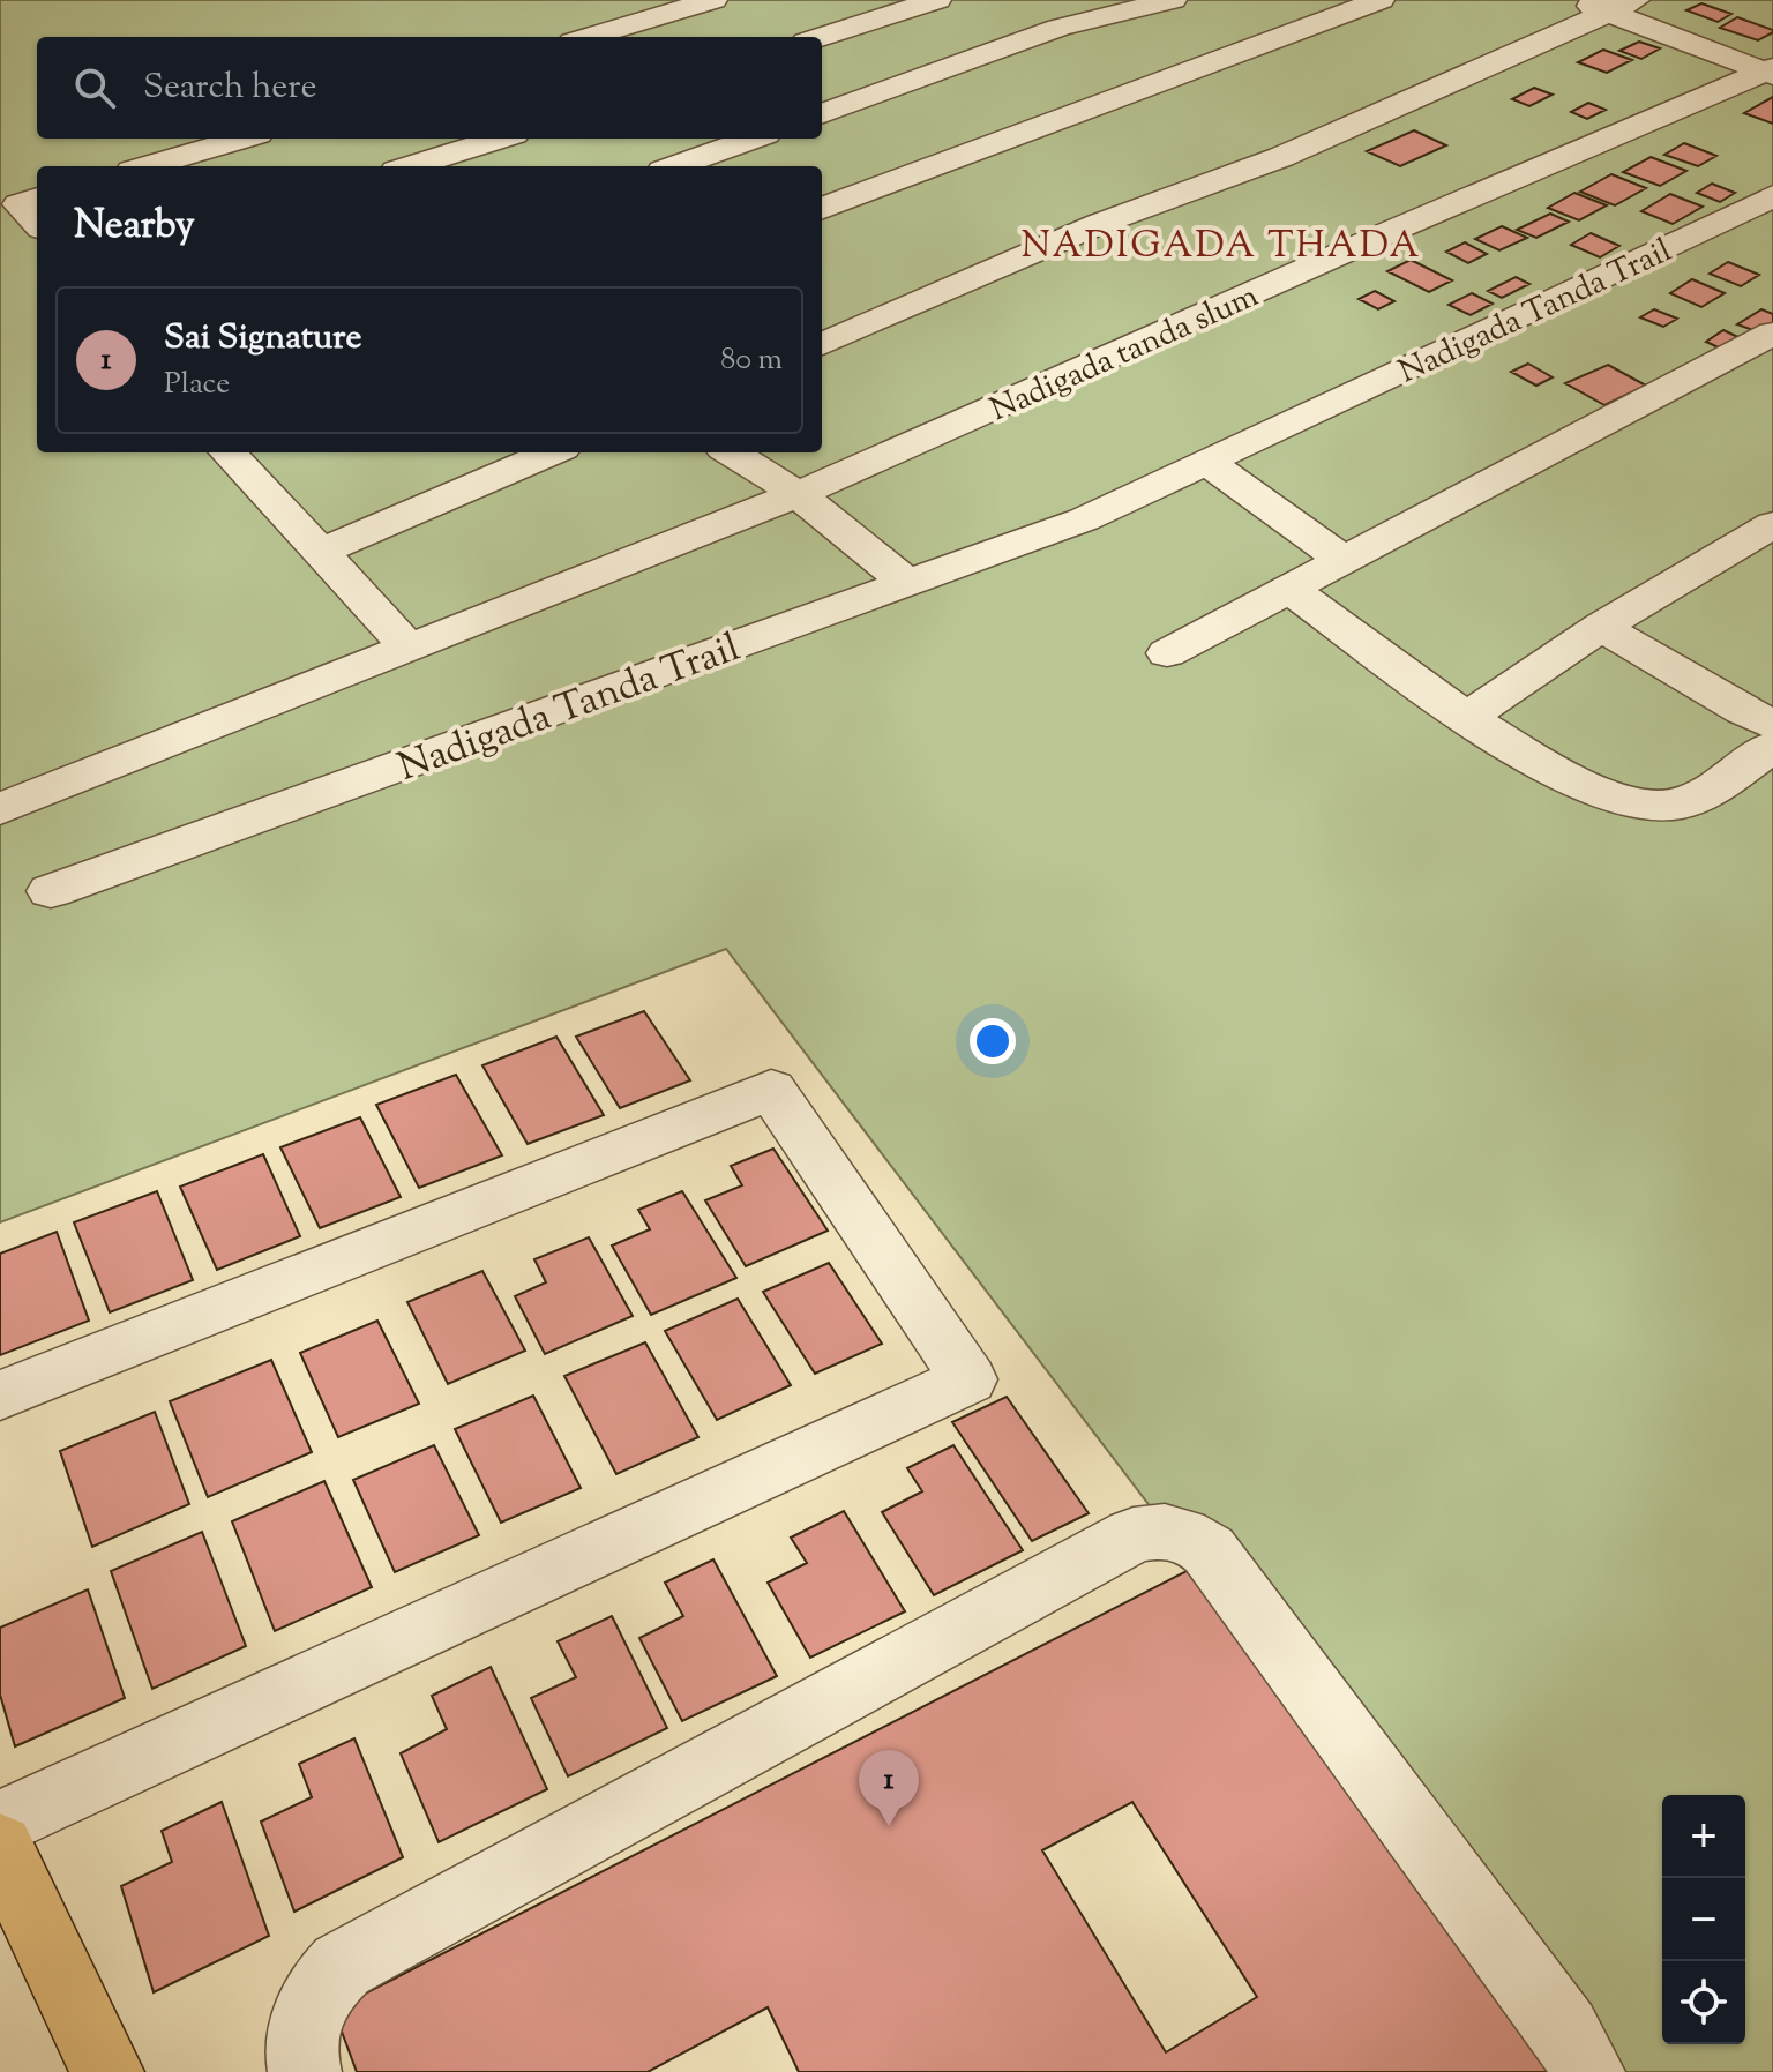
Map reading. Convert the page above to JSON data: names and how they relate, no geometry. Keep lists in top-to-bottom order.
{
  "streets": {
    "street": ["Nadigada Tanda Trail", "Nadigada tanda slum"]
  },
  "districts": ["NADIGADA THADA"],
  "page": {
    "search": "Search here",
    "heading": "Nearby",
    "list": [
      {
        "mark": "1",
        "name": "Sai Signature",
        "note": "Place",
        "value": "80 m"
      }
    ],
    "pins": "1",
    "map_buttons": ["+", "−"]
  }
}
